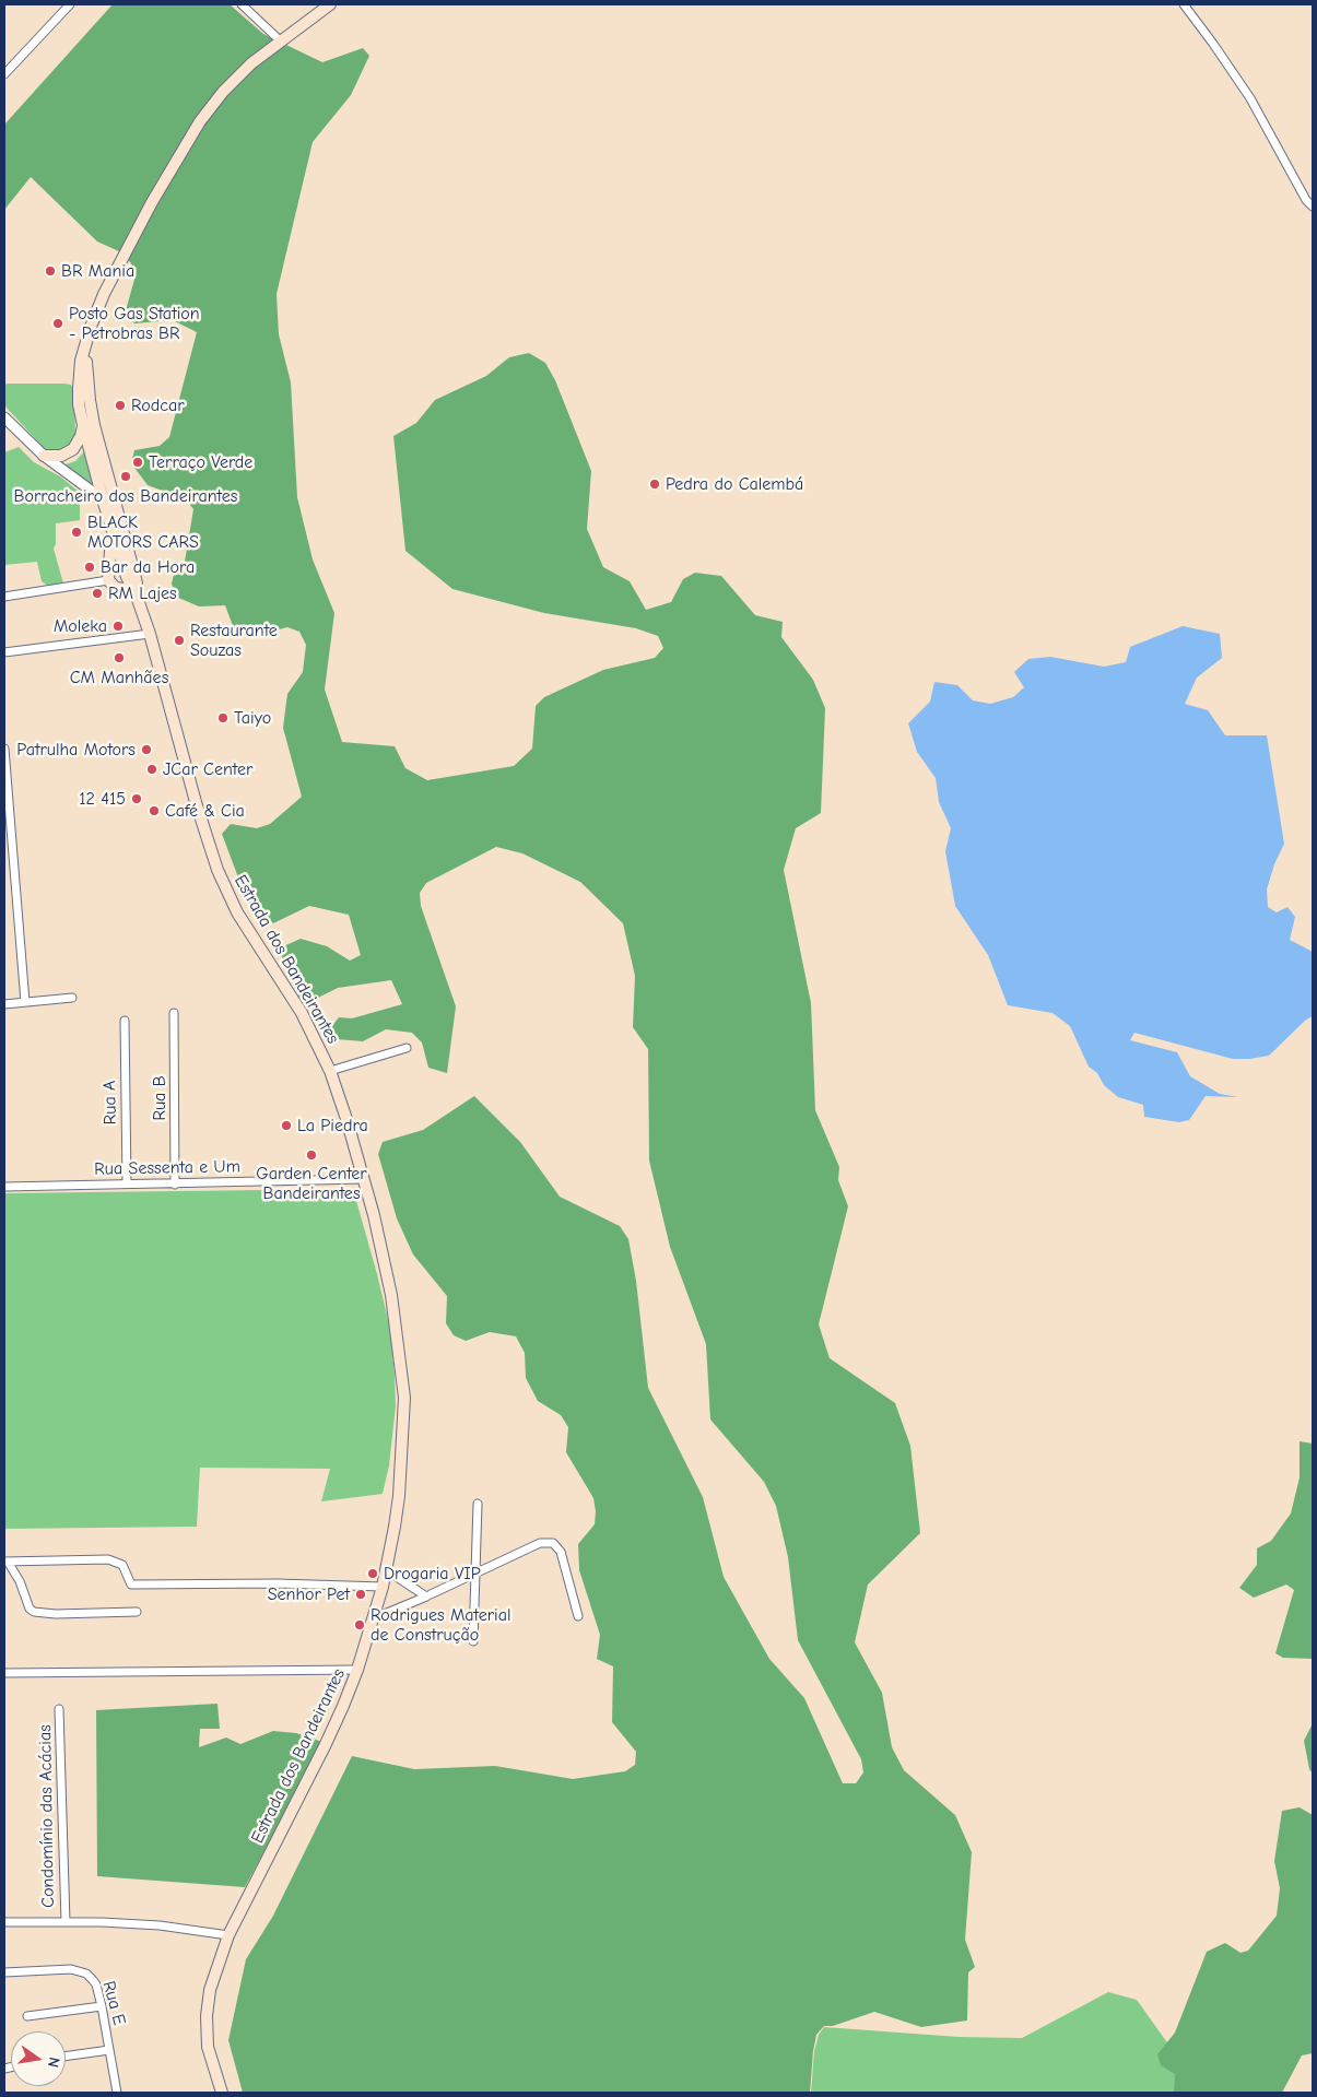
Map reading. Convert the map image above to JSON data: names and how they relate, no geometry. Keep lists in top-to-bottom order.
{
  "streets": {
    "main road": ["Estrada dos Bandeirantes"],
    "street": [
      "Rua B",
      "Rua A",
      "Rua Sessenta e Um",
      "Condomínio das Acácias",
      "Rua E"
    ]
  },
  "crossings": [
    ["Estrada dos Bandeirantes", "Rua Sessenta e Um"],
    ["Rua B", "Rua Sessenta e Um"],
    ["Rua A", "Rua Sessenta e Um"]
  ],
  "places": [
    "BR Mania",
    "Posto Gas Station - Petrobras BR",
    "Rodcar",
    "Terraço Verde",
    "Borracheiro dos Bandeirantes",
    "Pedra do Calembá",
    "BLACK MOTORS CARS",
    "Bar da Hora",
    "RM Lajes",
    "Moleka",
    "Restaurante Souzas",
    "CM Manhães",
    "Taiyo",
    "Patrulha Motors",
    "JCar Center",
    "12 415",
    "Café & Cia",
    "La Piedra",
    "Garden Center Bandeirantes",
    "Drogaria VIP",
    "Senhor Pet",
    "Rodrigues Material de Construção"
  ],
  "north": "right"
}
